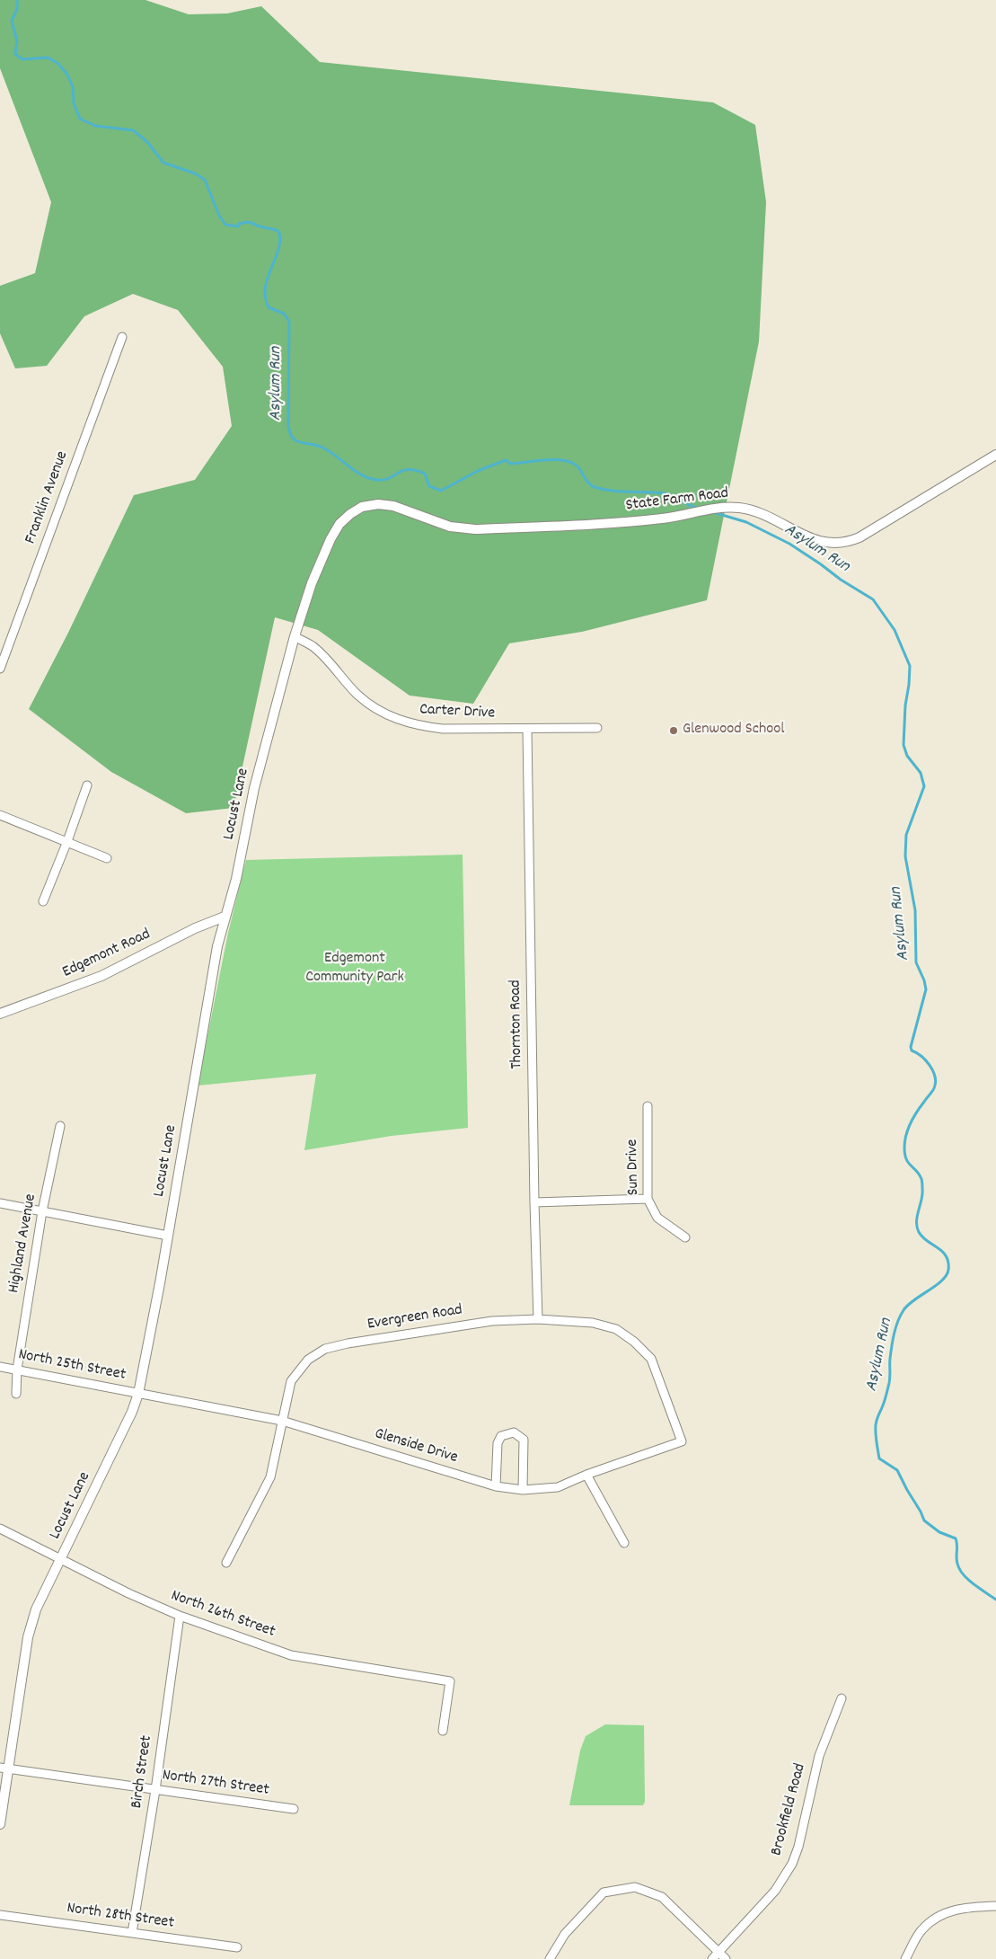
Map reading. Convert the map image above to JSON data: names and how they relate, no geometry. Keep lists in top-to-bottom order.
{
  "streets": {
    "street": [
      "Franklin Avenue",
      "State Farm Road",
      "Carter Drive",
      "Locust Lane",
      "Edgemont Road",
      "Thornton Road",
      "Sun Drive",
      "Highland Avenue",
      "Evergreen Road",
      "North 25th Street",
      "Glenside Drive",
      "North 26th Street",
      "Birch Street",
      "North 27th Street",
      "Brookfield Road",
      "North 28th Street"
    ]
  },
  "crossings": [
    ["State Farm Road", "Locust Lane"],
    ["Carter Drive", "Locust Lane"],
    ["Carter Drive", "Thornton Road"],
    ["Locust Lane", "Edgemont Road"],
    ["Locust Lane", "North 25th Street"],
    ["Locust Lane", "Glenside Drive"],
    ["Locust Lane", "North 26th Street"],
    ["Locust Lane", "North 27th Street"],
    ["Thornton Road", "Evergreen Road"],
    ["Highland Avenue", "North 25th Street"],
    ["Evergreen Road", "Glenside Drive"],
    ["North 25th Street", "Glenside Drive"],
    ["North 26th Street", "Birch Street"],
    ["Birch Street", "North 27th Street"],
    ["Birch Street", "North 28th Street"]
  ],
  "water": ["Asylum Run"],
  "parks": ["Edgemont Community Park"],
  "places": ["Glenwood School"]
}
